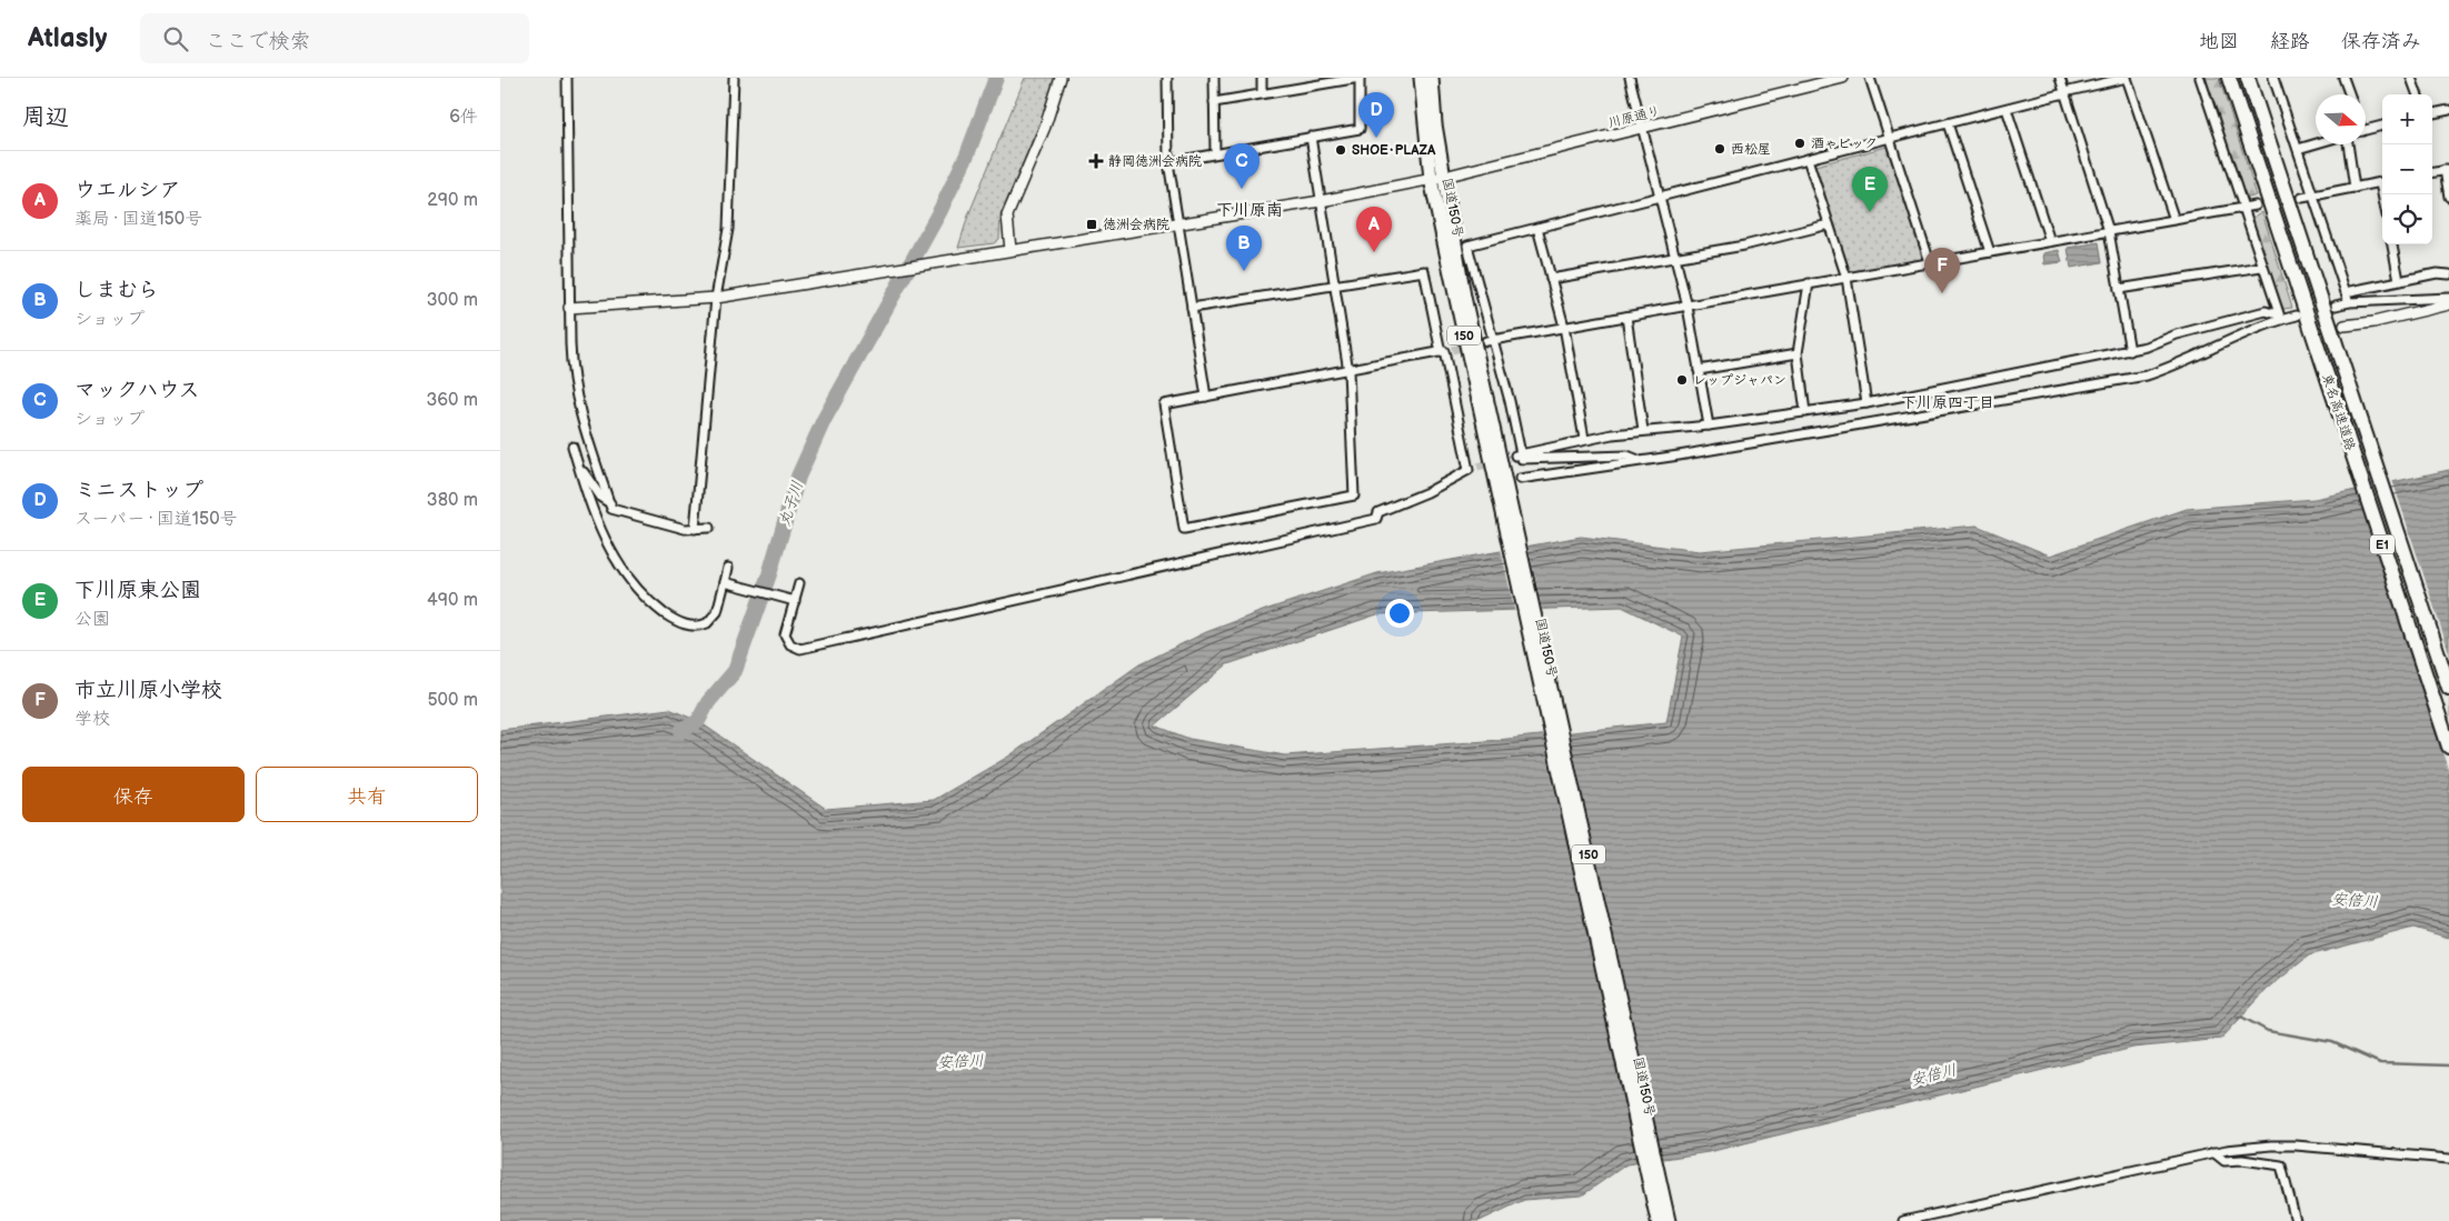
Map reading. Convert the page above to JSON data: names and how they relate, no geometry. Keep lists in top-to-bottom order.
{
  "streets": {
    "highway": [
      "国道150号",
      "150",
      "東名高速道路",
      "E1"
    ],
    "street": ["川原通り"]
  },
  "crossings": [
    ["川原通り", "国道150号"]
  ],
  "districts": ["下川原南", "下川原四丁目"],
  "water": ["丸子川", "安倍川"],
  "places": {
    "other": [
      "酒ゃビック",
      "西松屋",
      "SHOE･PLAZA",
      "レップジャパン"
    ],
    "health": ["静岡徳洲会病院"],
    "transit": ["徳洲会病院"]
  },
  "north": "right",
  "page": {
    "header": "Atlasly",
    "search": "ここで検索",
    "nav": ["地図", "経路", "保存済み"],
    "heading": ["周辺", "6件"],
    "pins": [
      "D",
      "C",
      "E",
      "A",
      "B",
      "F"
    ],
    "map_buttons": ["+", "−"],
    "list": [
      {
        "mark": "A",
        "name": "ウエルシア",
        "note": "薬局 · 国道150号",
        "value": "290 m"
      },
      {
        "mark": "B",
        "name": "しまむら",
        "note": "ショップ",
        "value": "300 m"
      },
      {
        "mark": "C",
        "name": "マックハウス",
        "note": "ショップ",
        "value": "360 m"
      },
      {
        "mark": "D",
        "name": "ミニストップ",
        "note": "スーパー · 国道150号",
        "value": "380 m"
      },
      {
        "mark": "E",
        "name": "下川原東公園",
        "note": "公園",
        "value": "490 m"
      },
      {
        "mark": "F",
        "name": "市立川原小学校",
        "note": "学校",
        "value": "500 m"
      }
    ],
    "buttons": ["保存", "共有"]
  }
}
